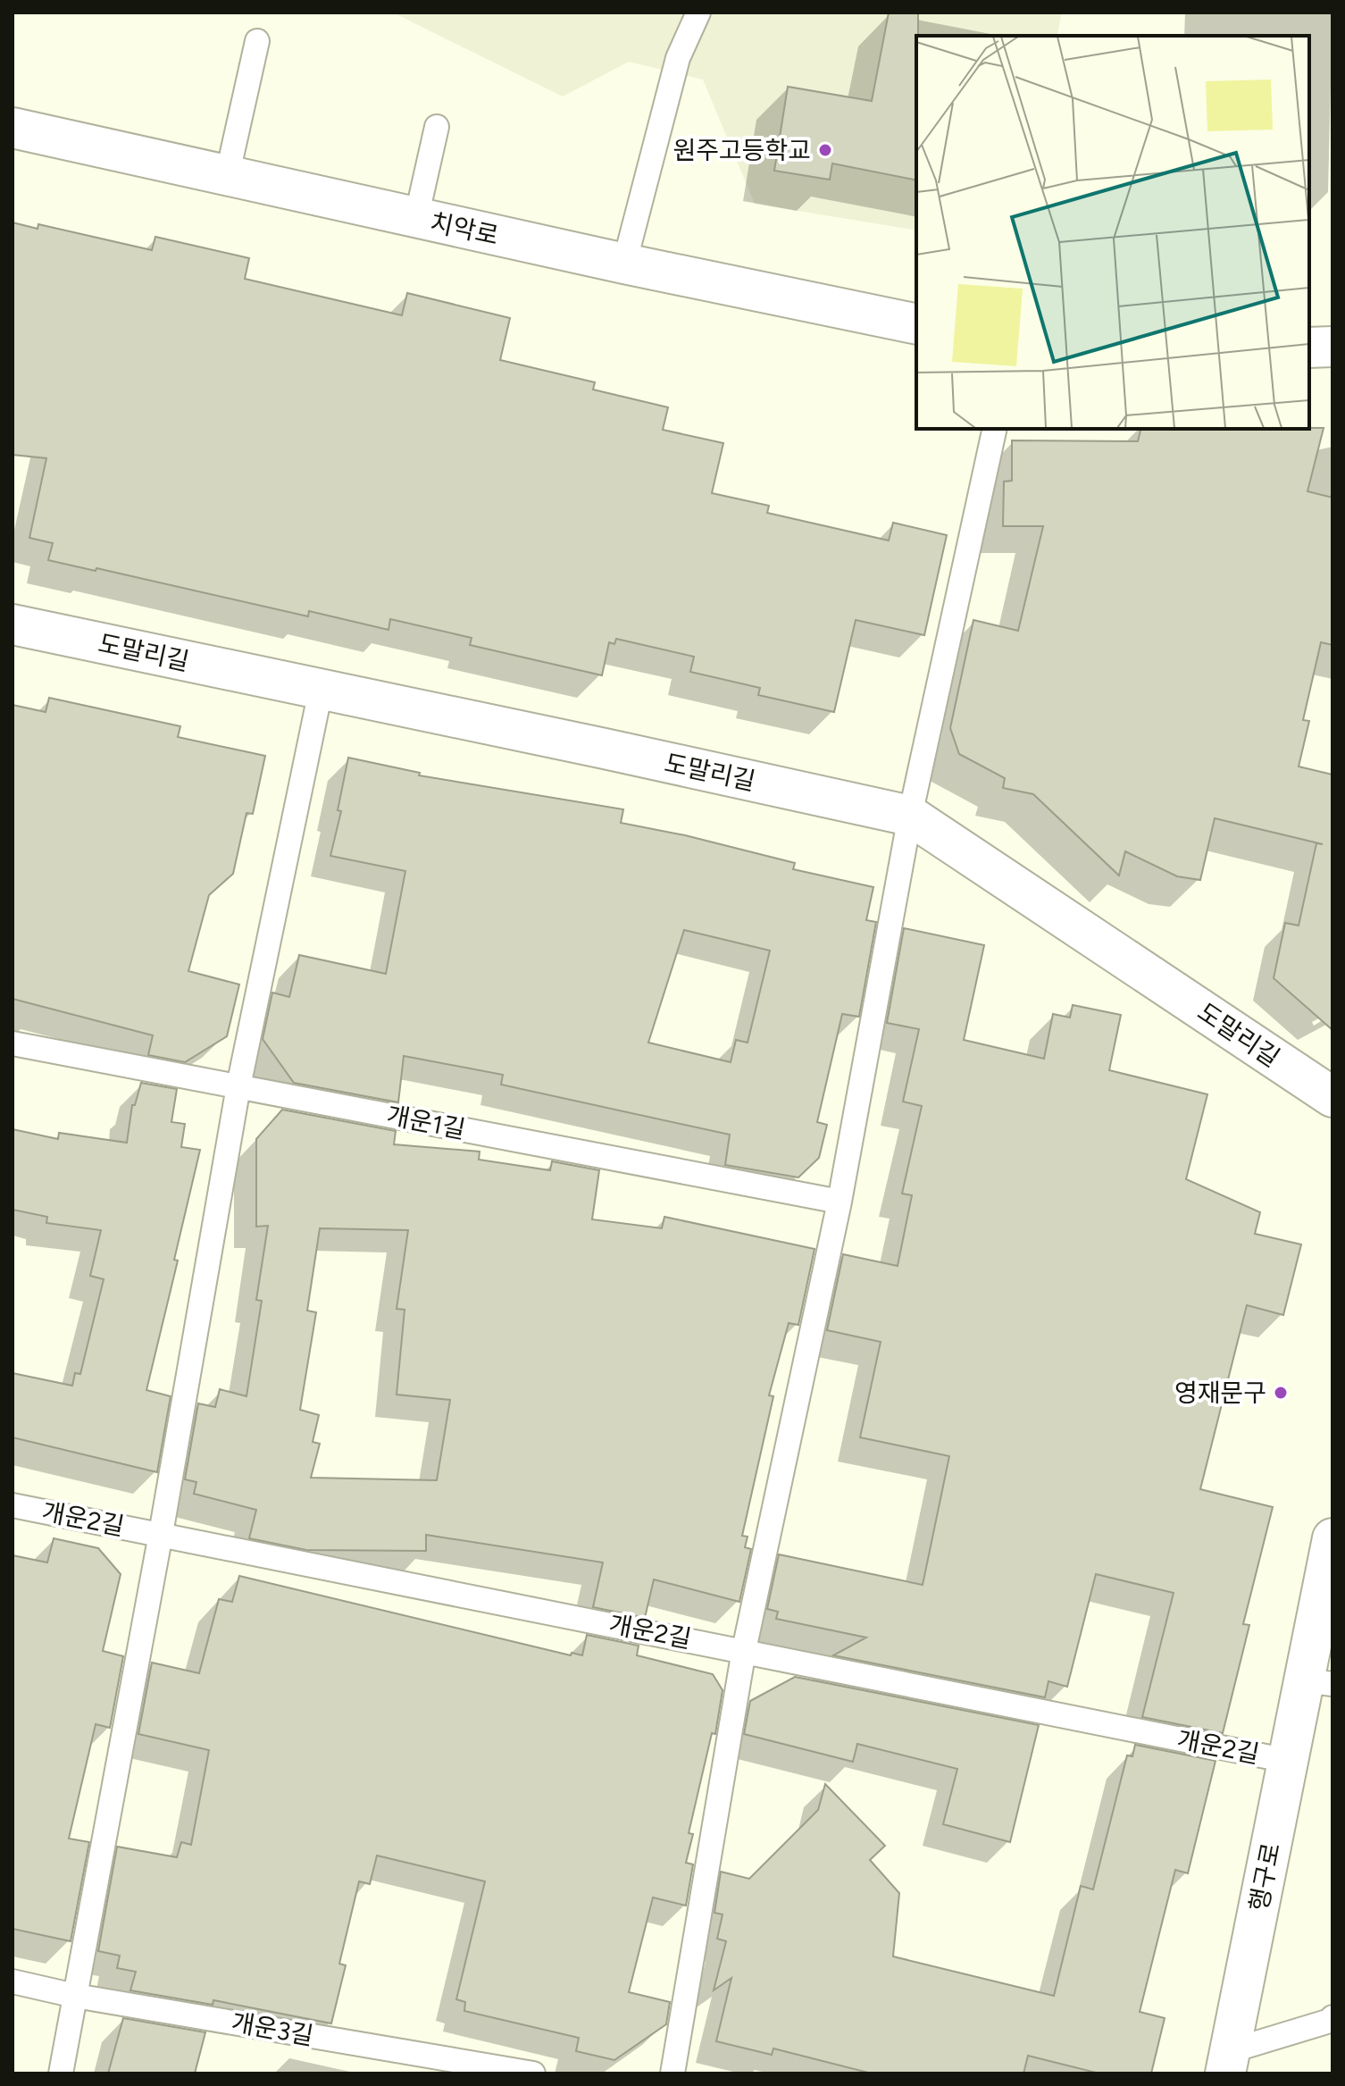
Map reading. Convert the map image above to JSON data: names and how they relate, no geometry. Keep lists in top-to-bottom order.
{
  "streets": {
    "street": ["치악로", "도말리길", "행구로"],
    "lane": ["개운1길", "개운2길", "개운3길"]
  },
  "crossings": [
    ["개운2길", "행구로"]
  ],
  "places": ["원주고등학교", "영재문구"]
}
